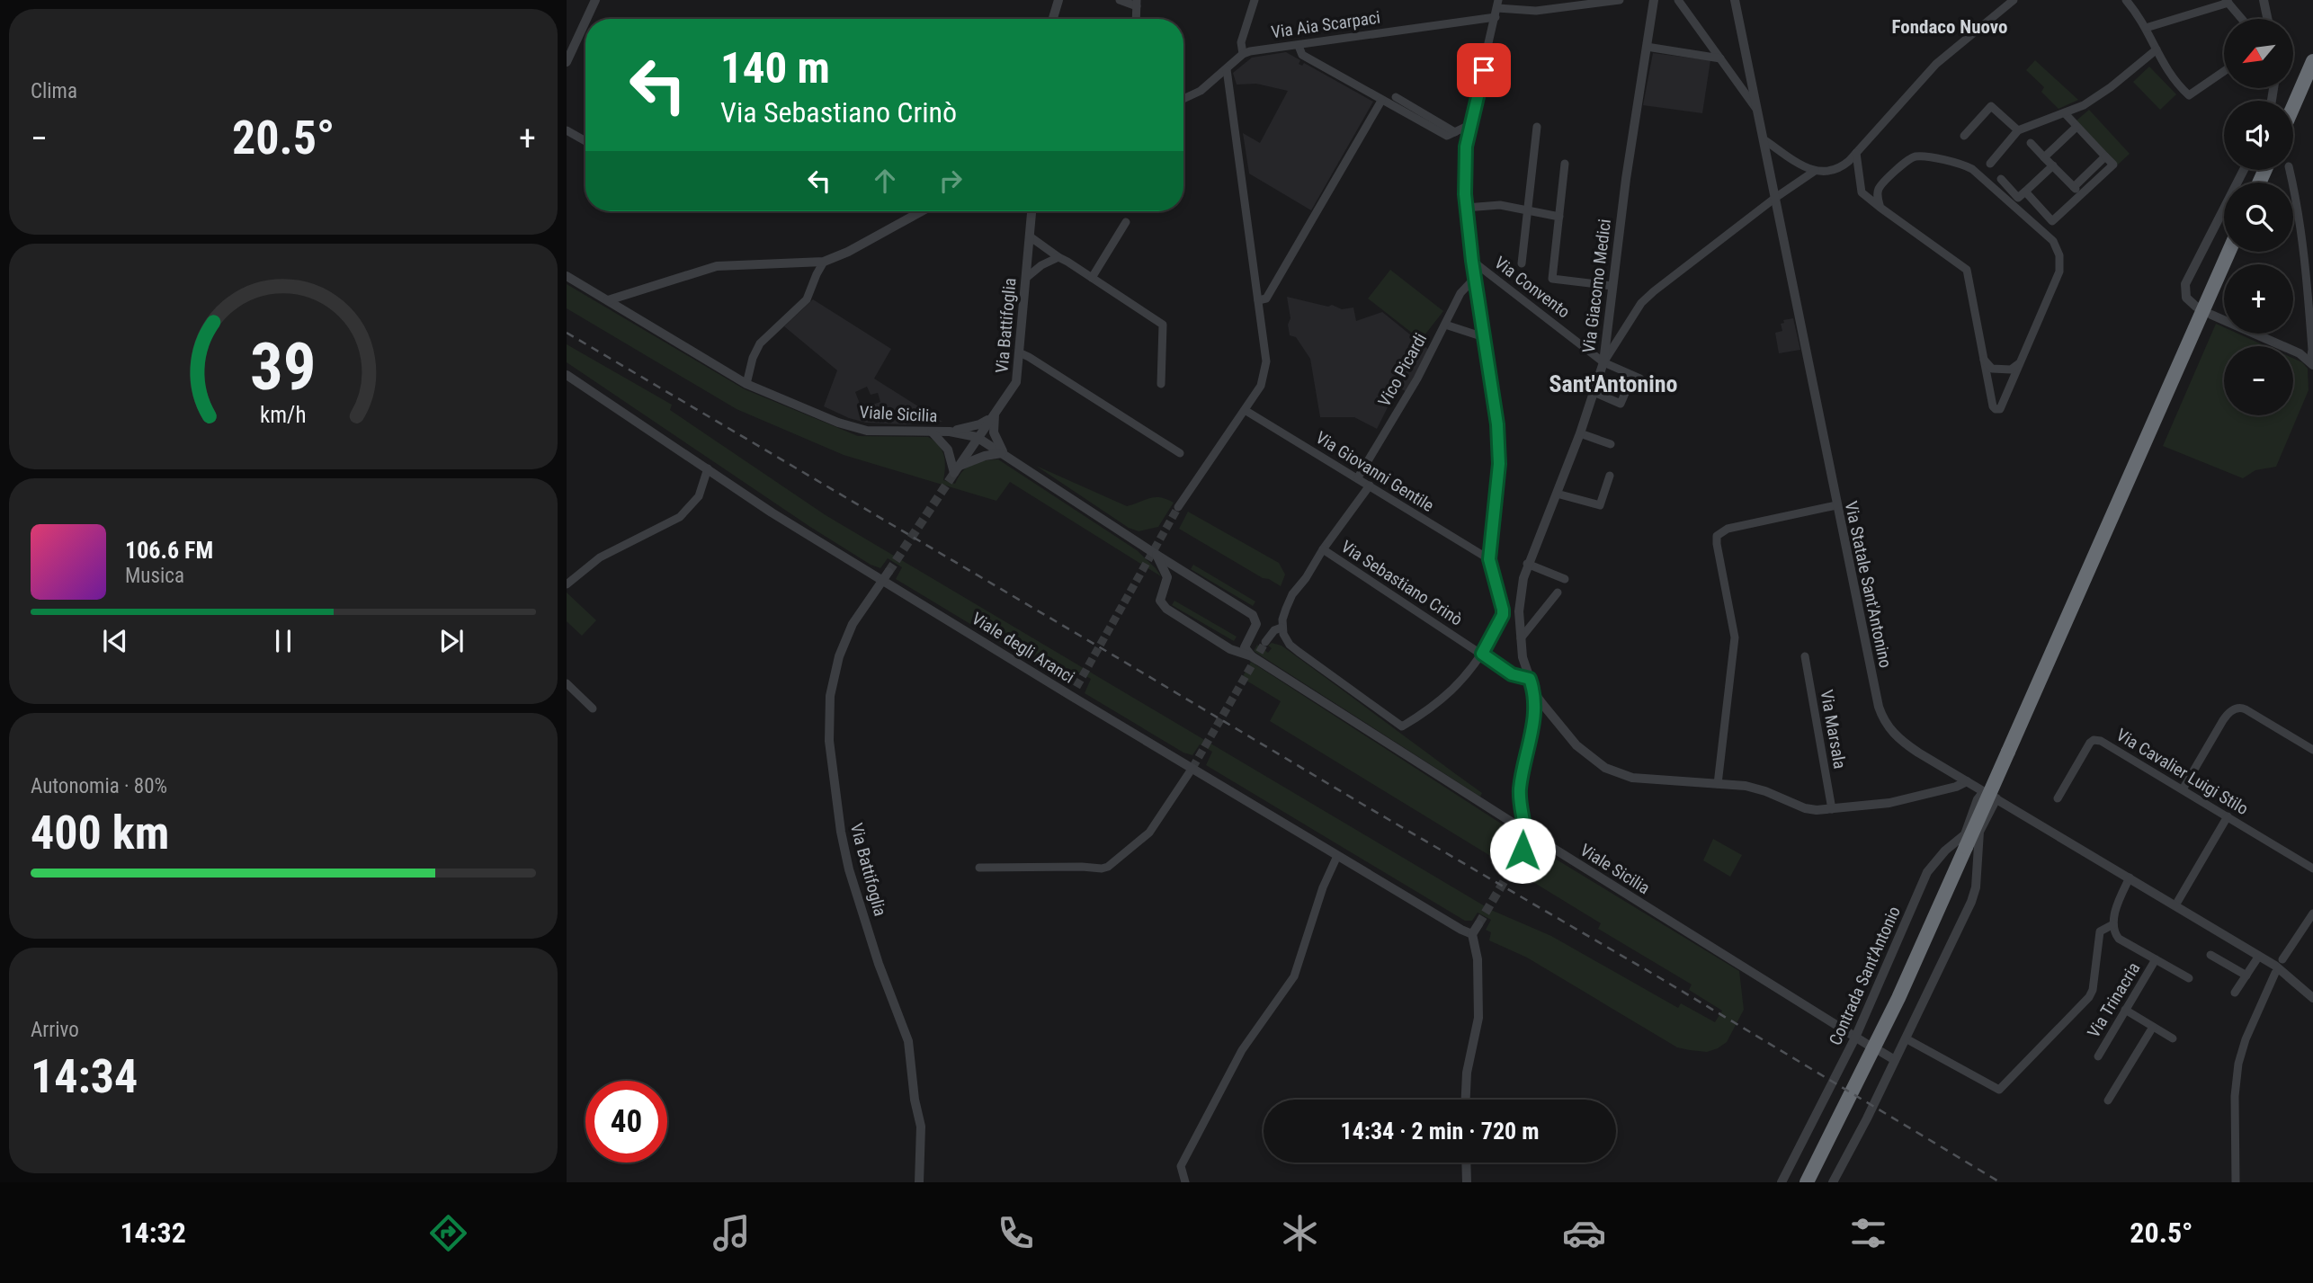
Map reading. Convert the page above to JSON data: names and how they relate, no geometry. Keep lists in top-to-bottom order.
{
  "streets": {
    "street": [
      "Via Aia Scarpaci",
      "Via Giacomo Medici",
      "Via Convento",
      "Via Battifoglia",
      "Vico Picardi",
      "Viale Sicilia",
      "Via Giovanni Gentile",
      "Via Sebastiano Crinò",
      "Via Statale Sant'Antonino",
      "Viale degli Aranci",
      "Via Marsala",
      "Via Cavalier Luigi Stilo",
      "Contrada Sant'Antonio",
      "Via Trinacria"
    ]
  },
  "crossings": [
    ["Via Giacomo Medici", "Via Convento"],
    ["Via Giacomo Medici", "Via Sebastiano Crinò"],
    ["Via Giacomo Medici", "Via Statale Sant'Antonino"],
    ["Via Giacomo Medici", "Via Marsala"],
    ["Via Battifoglia", "Viale Sicilia"],
    ["Via Battifoglia", "Viale degli Aranci"],
    ["Vico Picardi", "Via Giovanni Gentile"],
    ["Viale Sicilia", "Contrada Sant'Antonio"],
    ["Via Statale Sant'Antonino", "Contrada Sant'Antonio"]
  ],
  "districts": ["Fondaco Nuovo", "Sant'Antonino"],
  "north": "bottom left",
  "page": {
    "tile": [
      "Clima",
      ["Autonomia · 80%", "400 km"],
      ["Arrivo", "14:34"]
    ],
    "map_buttons": ["+", "−"],
    "turn": ["140 m", "Via Sebastiano Crinò"],
    "heat": ["−", "20.5°", "+"],
    "song": ["106.6 FM", "Musica"],
    "limit": "40",
    "trip": "14:34 · 2 min · 720 m",
    "tabs": ["14:32", "20.5°"],
    "gauge": ["39", "km/h"]
  }
}
